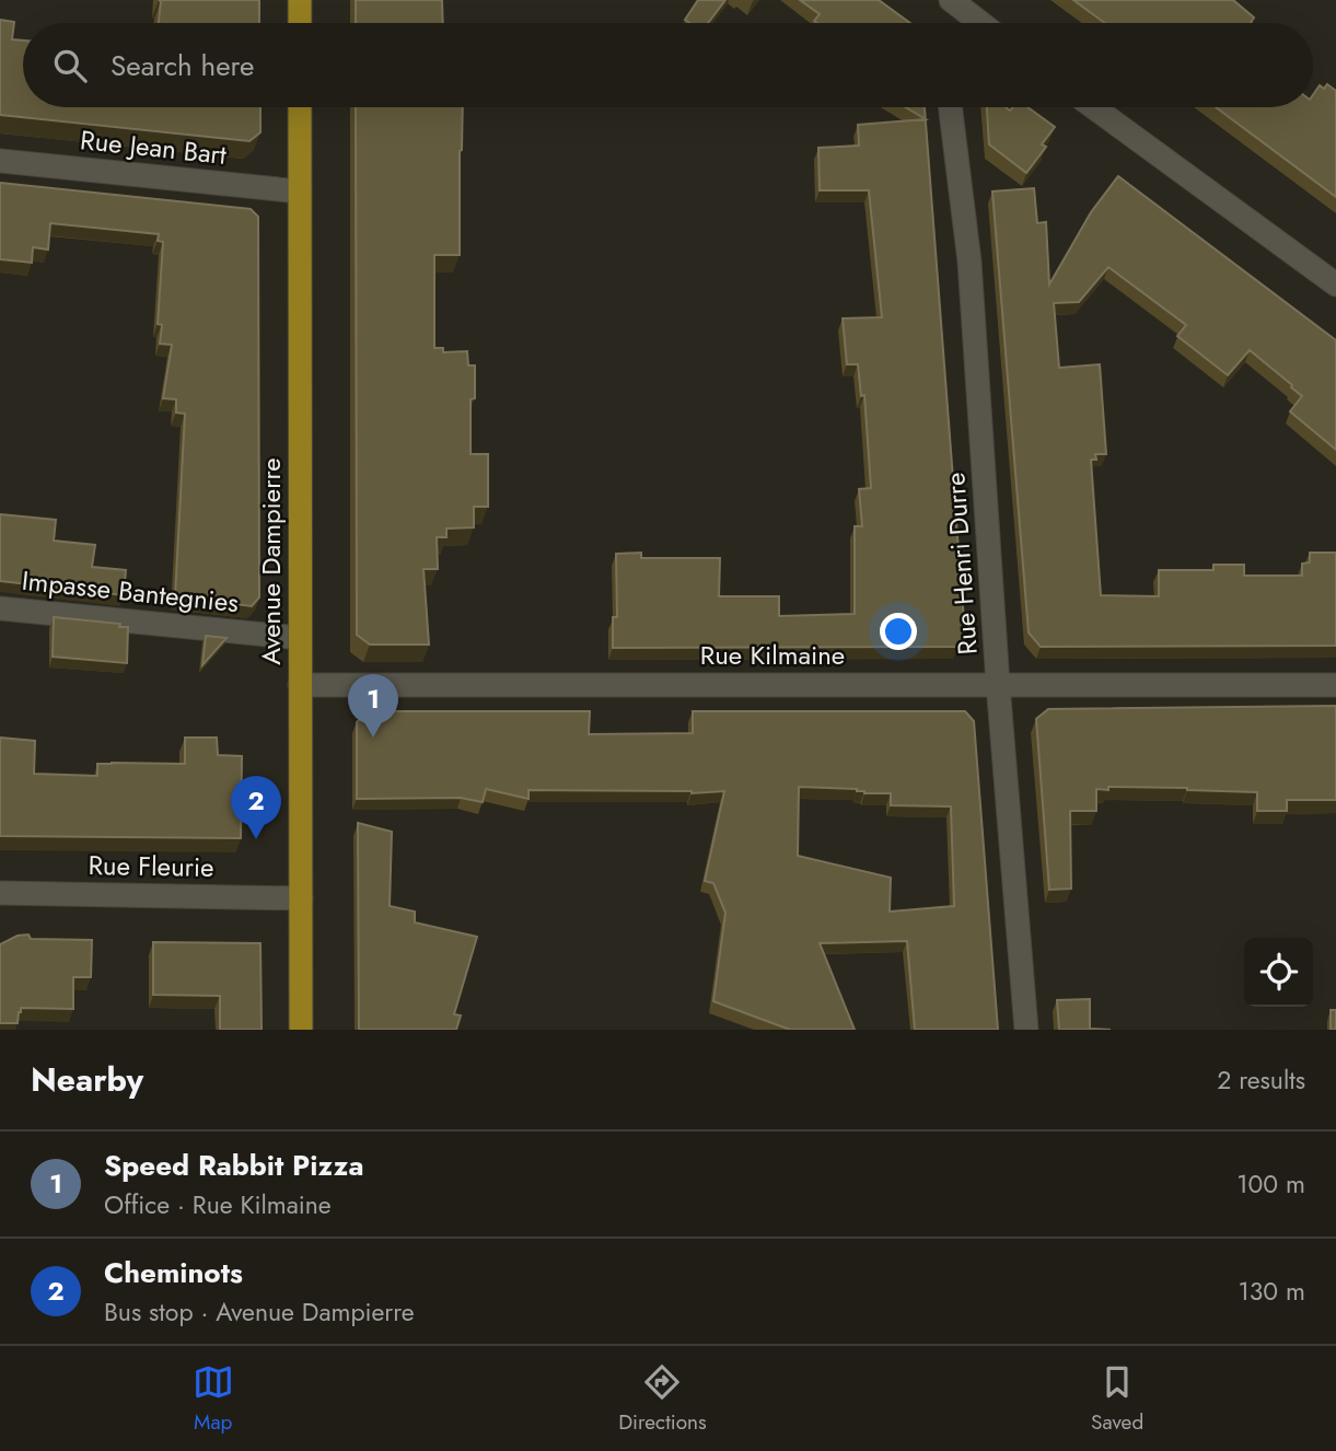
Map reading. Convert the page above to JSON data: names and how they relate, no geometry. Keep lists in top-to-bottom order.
{
  "streets": {
    "main road": ["Avenue Dampierre"],
    "street": [
      "Rue Jean Bart",
      "Rue Henri Durre",
      "Impasse Bantegnies",
      "Rue Kilmaine",
      "Rue Fleurie"
    ]
  },
  "crossings": [
    ["Rue Jean Bart", "Avenue Dampierre"],
    ["Avenue Dampierre", "Impasse Bantegnies"],
    ["Avenue Dampierre", "Rue Kilmaine"],
    ["Avenue Dampierre", "Rue Fleurie"],
    ["Rue Henri Durre", "Rue Kilmaine"]
  ],
  "page": {
    "search": "Search here",
    "pins": ["1", "2"],
    "heading": ["Nearby", "2 results"],
    "list": [
      {
        "mark": "1",
        "name": "Speed Rabbit Pizza",
        "note": "Office · Rue Kilmaine",
        "value": "100 m"
      },
      {
        "mark": "2",
        "name": "Cheminots",
        "note": "Bus stop · Avenue Dampierre",
        "value": "130 m"
      }
    ],
    "nav": ["Map", "Directions", "Saved"]
  }
}
